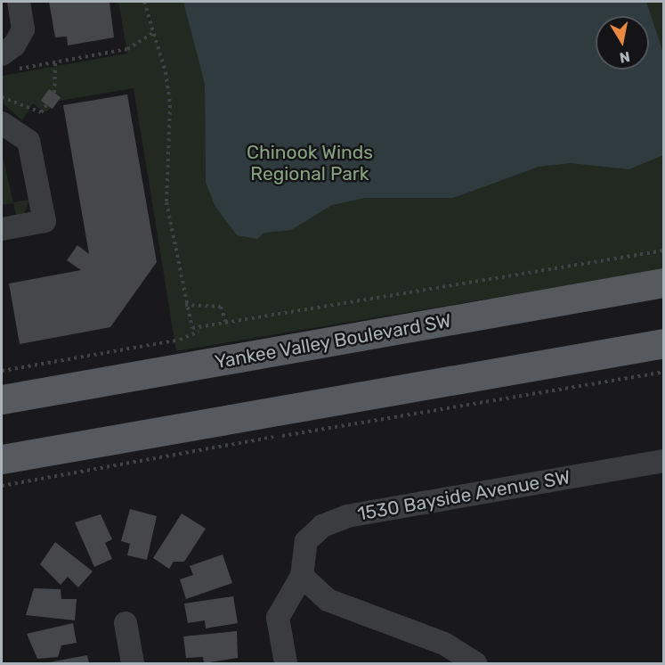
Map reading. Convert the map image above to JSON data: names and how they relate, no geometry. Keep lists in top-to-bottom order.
{
  "streets": {
    "main road": ["Yankee Valley Boulevard SW"],
    "street": ["1530 Bayside Avenue SW"]
  },
  "parks": ["Chinook Winds Regional Park"],
  "north": "bottom"
}
